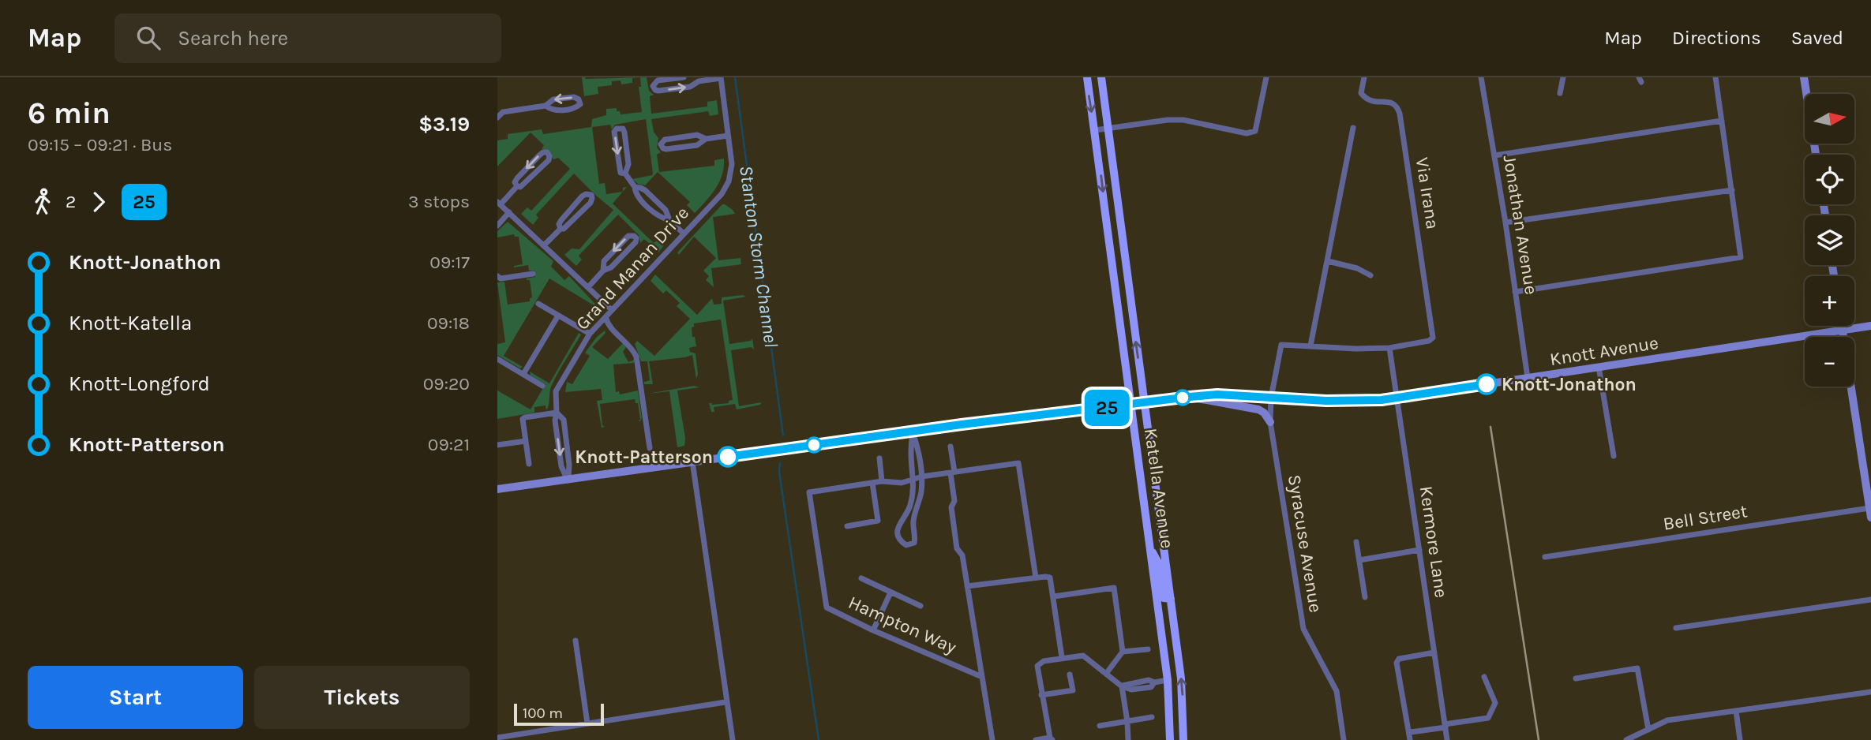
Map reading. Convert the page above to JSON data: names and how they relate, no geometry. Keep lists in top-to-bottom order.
{
  "streets": {
    "main road": ["Knott Avenue", "Katella Avenue"],
    "street": [
      "Via Irana",
      "Jonathan Avenue",
      "Grand Manan Drive",
      "Bell Street",
      "Kermore Lane",
      "Syracuse Avenue",
      "Hampton Way"
    ]
  },
  "crossings": [
    ["Via Irana", "Kermore Lane"],
    ["Jonathan Avenue", "Knott Avenue"],
    ["Knott Avenue", "Katella Avenue"],
    ["Knott Avenue", "Kermore Lane"],
    ["Knott Avenue", "Syracuse Avenue"]
  ],
  "water": ["Stanton Storm Channel"],
  "places": ["Knott-Jonathon", "Knott-Patterson"],
  "lines": ["bus line 25"],
  "scale_bar": "100 m",
  "north": "right",
  "page": {
    "header": "Map",
    "search": "Search here",
    "nav": ["Map", "Directions", "Saved"],
    "heading": ["6 min", "09:15 – 09:21 · Bus", "$3.19"],
    "on_map": "25",
    "map_buttons": ["+", "−"],
    "legs": ["2", "25", "3 stops"],
    "list": [
      {
        "name": "Knott-Jonathon",
        "value": "09:17"
      },
      {
        "name": "Knott-Katella",
        "value": "09:18"
      },
      {
        "name": "Knott-Longford",
        "value": "09:20"
      },
      {
        "name": "Knott-Patterson",
        "value": "09:21"
      }
    ],
    "buttons": ["Start", "Tickets"],
    "scale": "100 m"
  }
}
